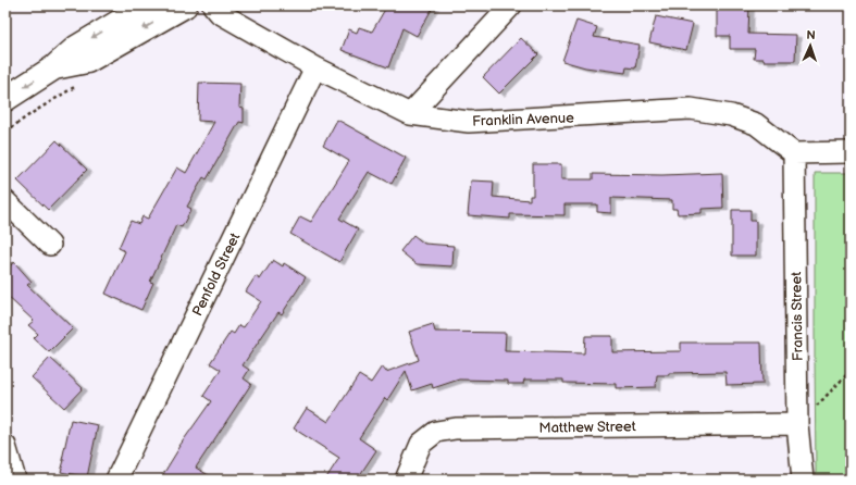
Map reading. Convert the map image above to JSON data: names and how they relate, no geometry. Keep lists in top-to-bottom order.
{
  "streets": {
    "street": [
      "Franklin Avenue",
      "Penfold Street",
      "Francis Street",
      "Matthew Street"
    ]
  },
  "crossings": [
    ["Franklin Avenue", "Penfold Street"],
    ["Franklin Avenue", "Francis Street"],
    ["Francis Street", "Matthew Street"]
  ],
  "north": "top"
}
